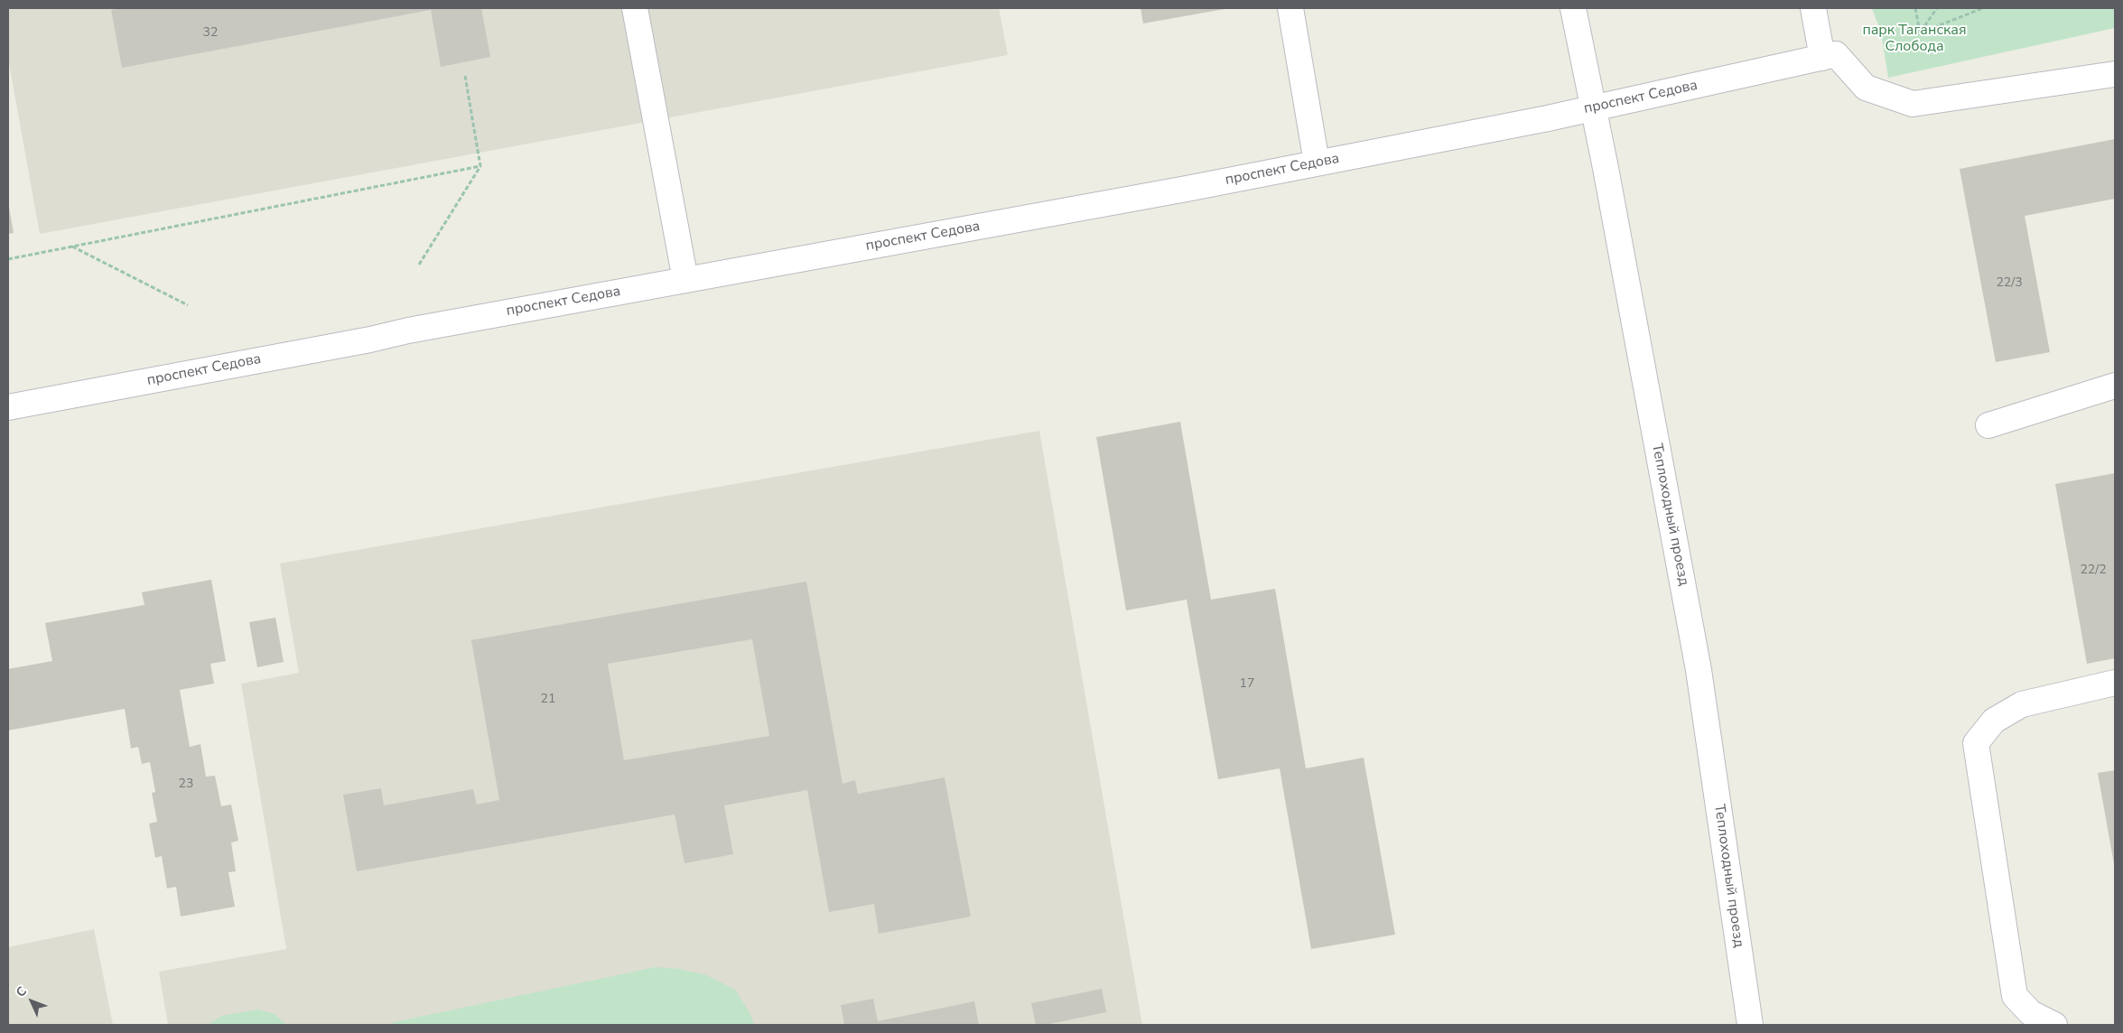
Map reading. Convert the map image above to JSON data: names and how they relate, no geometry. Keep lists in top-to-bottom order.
{
  "streets": {
    "street": ["проспект Седова", "Теплоходный проезд"]
  },
  "crossings": [
    ["проспект Седова", "Теплоходный проезд"]
  ],
  "parks": ["парк Таганская Слобода"],
  "house_numbers": [
    "32",
    "22/3",
    "22/2",
    "17",
    "21",
    "23"
  ],
  "north": "top left"
}
